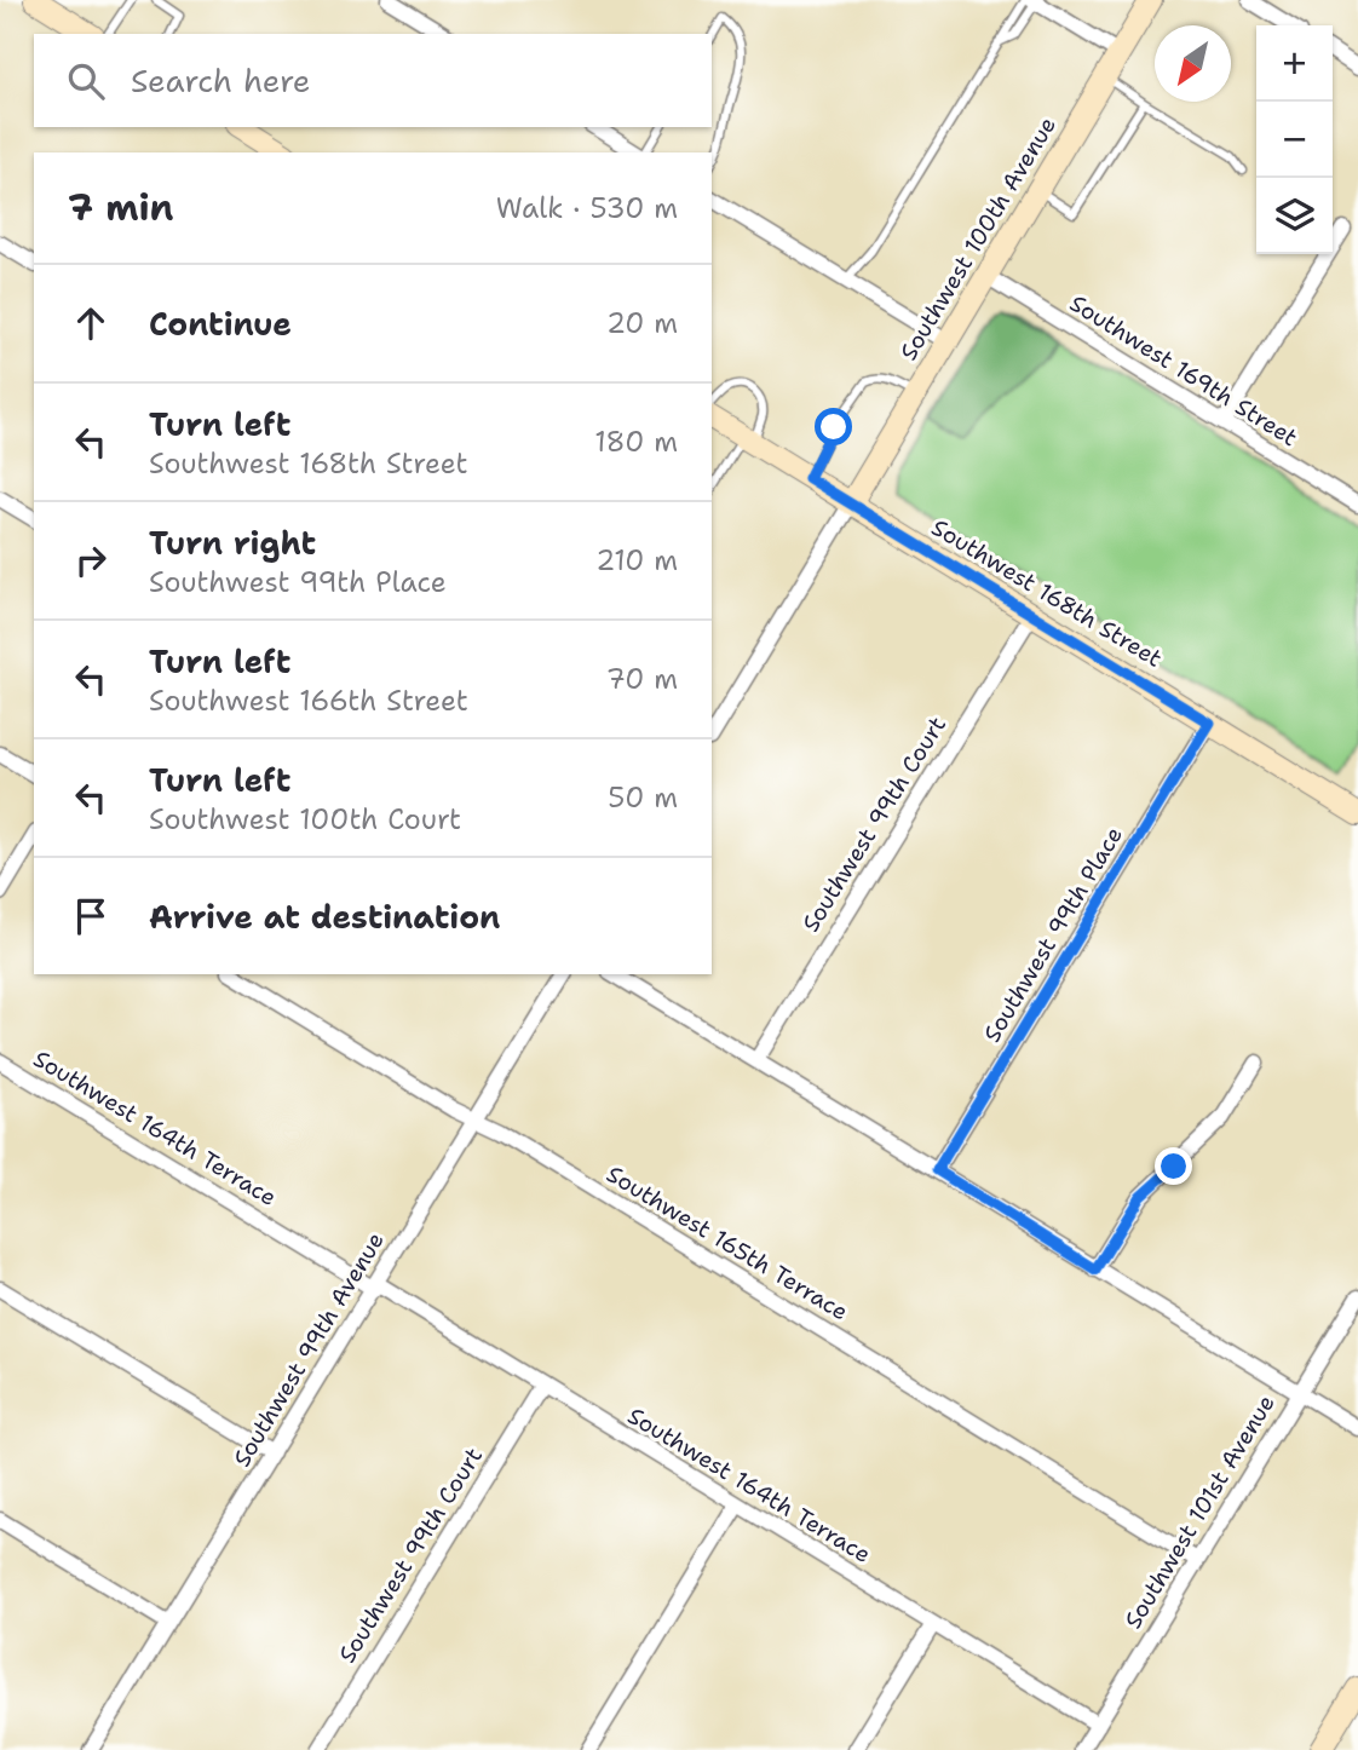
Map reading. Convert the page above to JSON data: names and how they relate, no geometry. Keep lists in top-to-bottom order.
{
  "streets": {
    "street": [
      "Southwest 100th Avenue",
      "Southwest 169th Street",
      "Southwest 168th Street",
      "Southwest 99th Court",
      "Southwest 99th Place",
      "Southwest 164th Terrace",
      "Southwest 165th Terrace",
      "Southwest 99th Avenue",
      "Southwest 101st Avenue"
    ]
  },
  "crossings": [
    ["Southwest 100th Avenue", "Southwest 169th Street"],
    ["Southwest 100th Avenue", "Southwest 168th Street"],
    ["Southwest 168th Street", "Southwest 99th Court"],
    ["Southwest 168th Street", "Southwest 99th Place"],
    ["Southwest 99th Court", "Southwest 164th Terrace"],
    ["Southwest 164th Terrace", "Southwest 99th Avenue"],
    ["Southwest 164th Terrace", "Southwest 101st Avenue"],
    ["Southwest 165th Terrace", "Southwest 99th Avenue"],
    ["Southwest 165th Terrace", "Southwest 101st Avenue"]
  ],
  "north": "bottom left",
  "page": {
    "map_buttons": ["+", "−"],
    "search": "Search here",
    "heading": ["7 min", "Walk · 530 m"],
    "list": [
      ["Continue", "20 m"],
      ["Turn left", "Southwest 168th Street", "180 m"],
      ["Turn right", "Southwest 99th Place", "210 m"],
      ["Turn left", "Southwest 166th Street", "70 m"],
      ["Turn left", "Southwest 100th Court", "50 m"],
      "Arrive at destination"
    ]
  }
}
